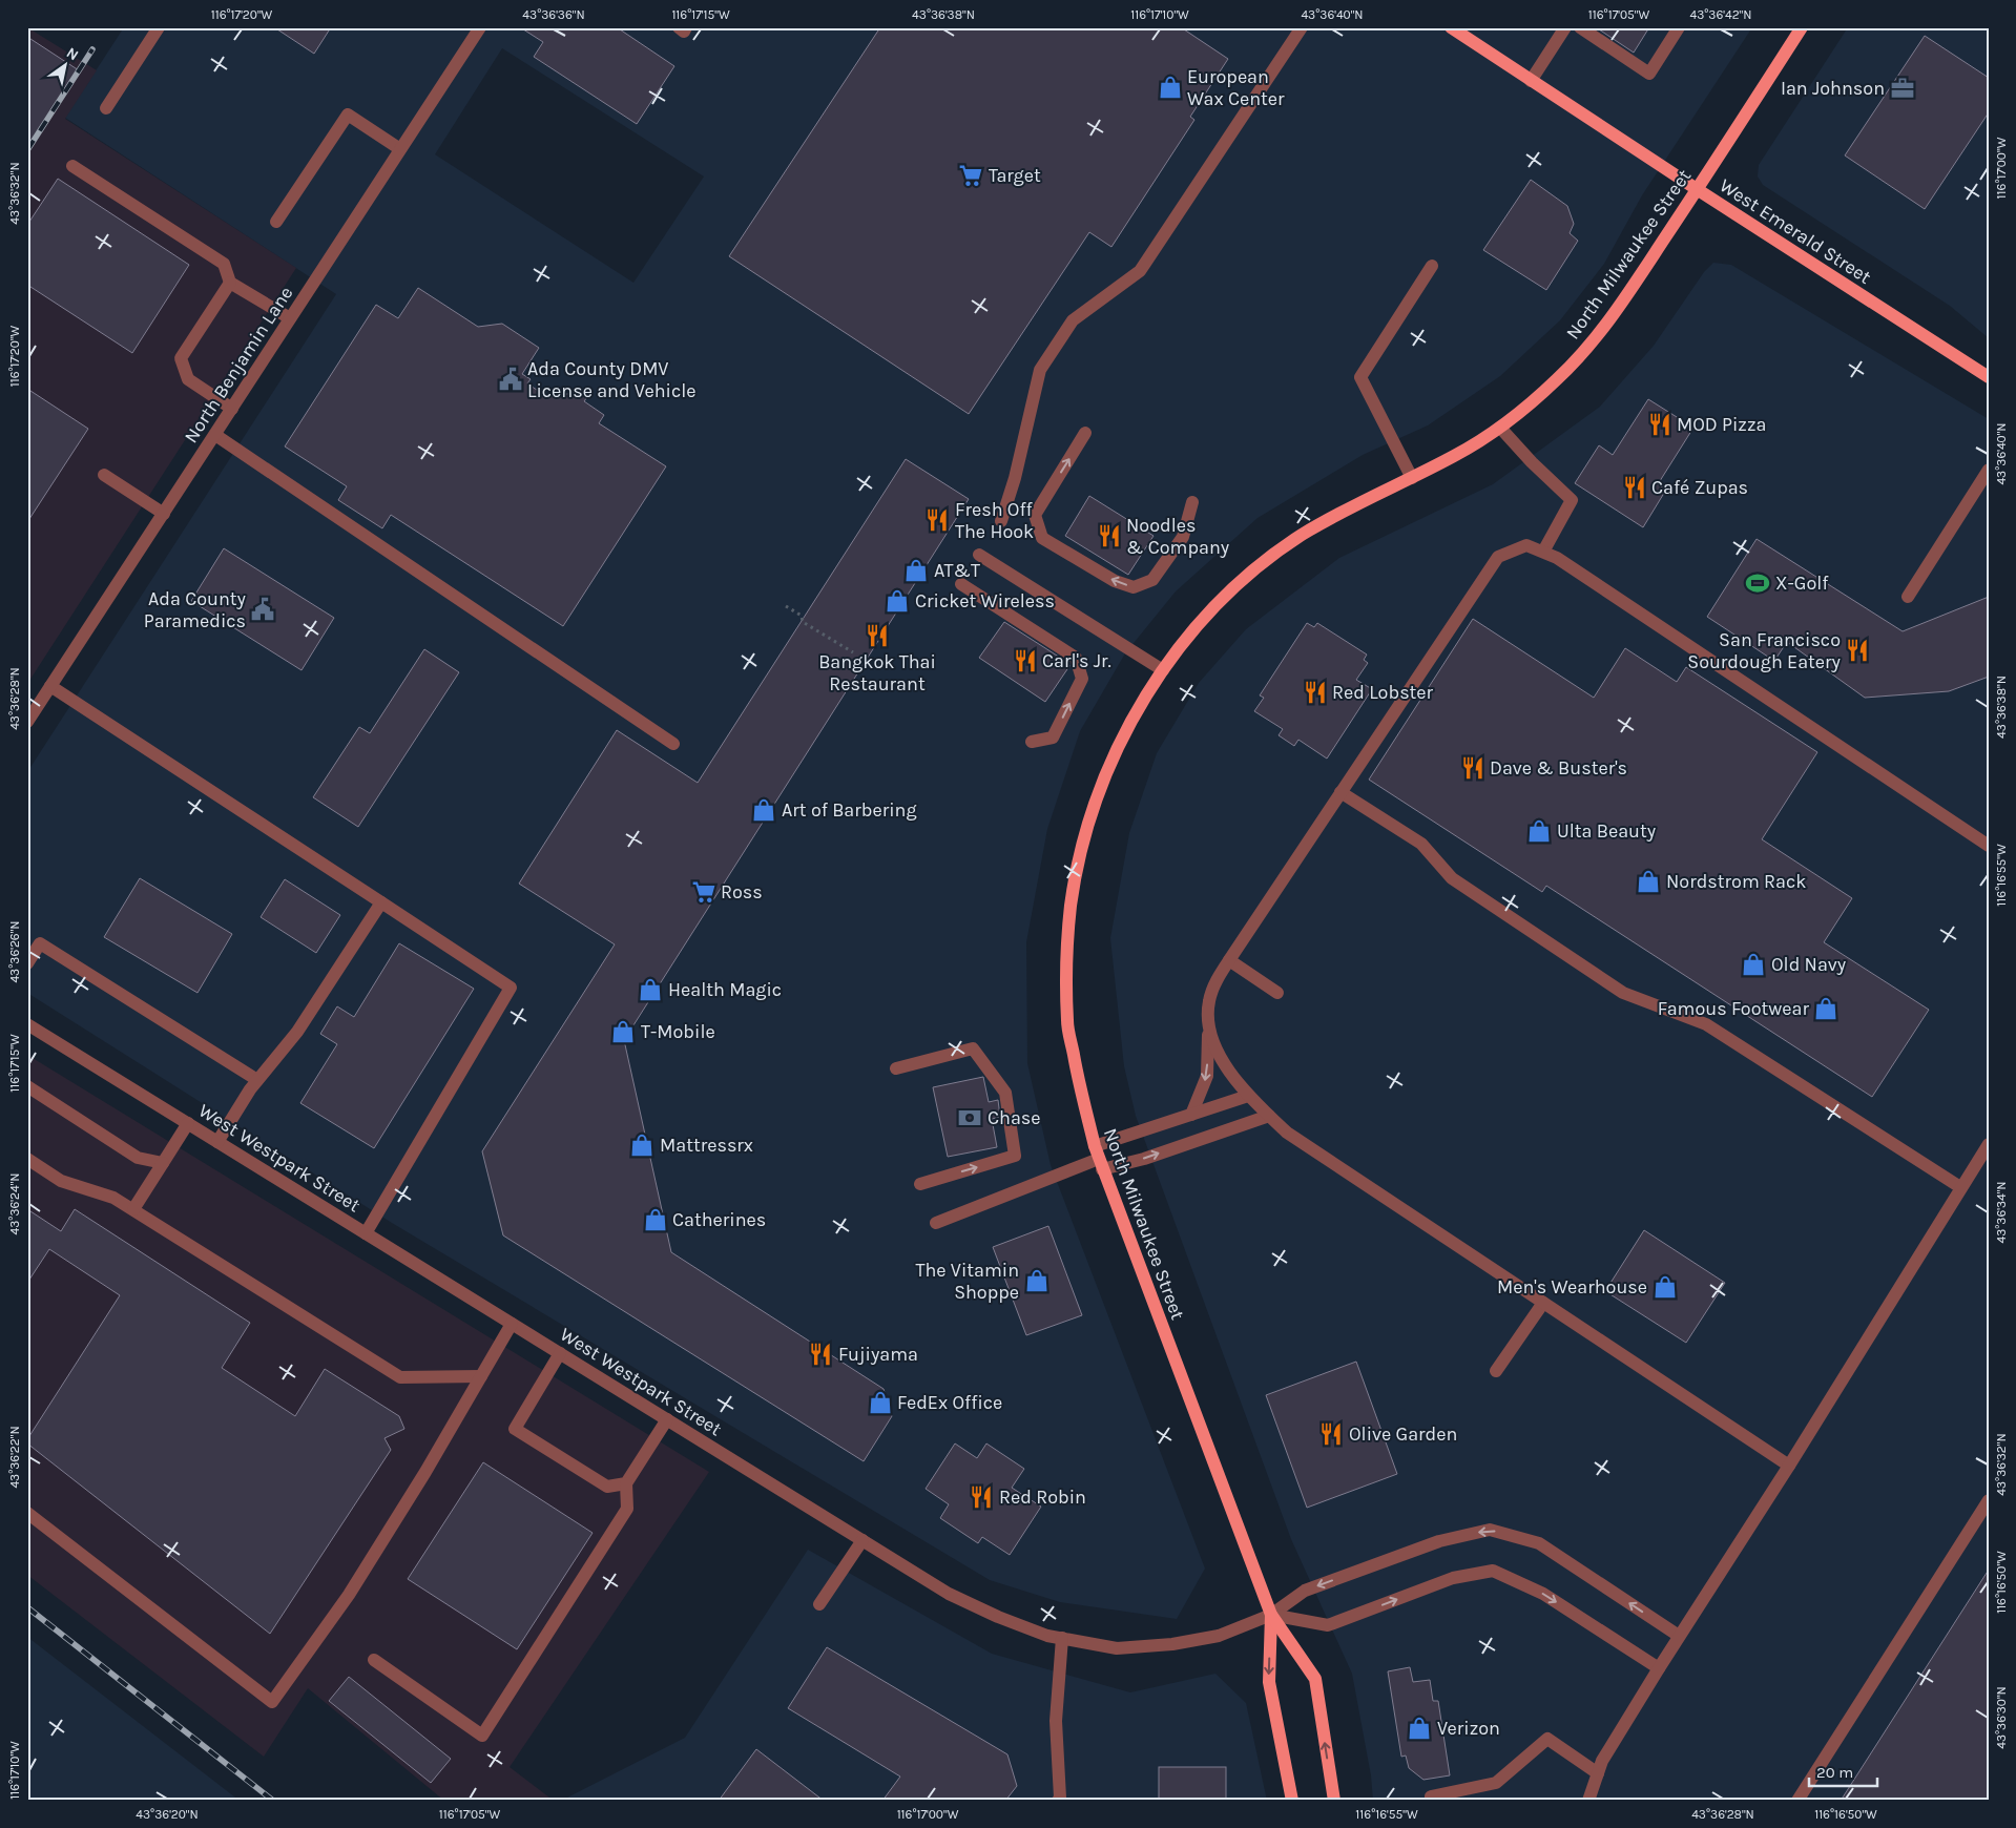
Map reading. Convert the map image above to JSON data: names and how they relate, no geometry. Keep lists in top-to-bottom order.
{
  "streets": {
    "main road": ["West Emerald Street", "North Milwaukee Street"],
    "street": ["North Benjamin Lane", "West Westpark Street"]
  },
  "crossings": [
    ["West Emerald Street", "North Milwaukee Street"],
    ["North Milwaukee Street", "West Westpark Street"]
  ],
  "places": {
    "shop": [
      "European Wax Center",
      "AT&T",
      "Cricket Wireless",
      "Art of Barbering",
      "Ulta Beauty",
      "Nordstrom Rack",
      "Old Navy",
      "Health Magic",
      "Famous Footwear",
      "T-Mobile",
      "Mattressrx",
      "Catherines",
      "The Vitamin Shoppe",
      "Men's Wearhouse",
      "FedEx Office",
      "Verizon"
    ],
    "office": ["Ian Johnson"],
    "supermarket": ["Target", "Ross"],
    "public building": ["Ada County DMV License and Vehicle", "Ada County Paramedics"],
    "restaurant": [
      "MOD Pizza",
      "Café Zupas",
      "Fresh Off The Hook",
      "Noodles & Company",
      "Bangkok Thai Restaurant",
      "San Francisco Sourdough Eatery",
      "Carl's Jr.",
      "Red Lobster",
      "Dave & Buster's",
      "Fujiyama",
      "Olive Garden",
      "Red Robin"
    ],
    "sports": ["X-Golf"],
    "bank": ["Chase"]
  },
  "scale_bar": "20 m",
  "north": "top right",
  "coordinates": [
    "116°17'20\"W",
    "43°36'36\"N",
    "116°17'15\"W",
    "43°36'38\"N",
    "116°17'10\"W",
    "43°36'40\"N",
    "116°17'05\"W",
    "43°36'42\"N",
    "116°17'00\"W",
    "43°36'32\"N",
    "43°36'28\"N",
    "116°16'55\"W",
    "43°36'26\"N",
    "43°36'24\"N",
    "43°36'34\"N",
    "43°36'22\"N",
    "116°16'50\"W",
    "43°36'30\"N",
    "43°36'20\"N"
  ]
}
